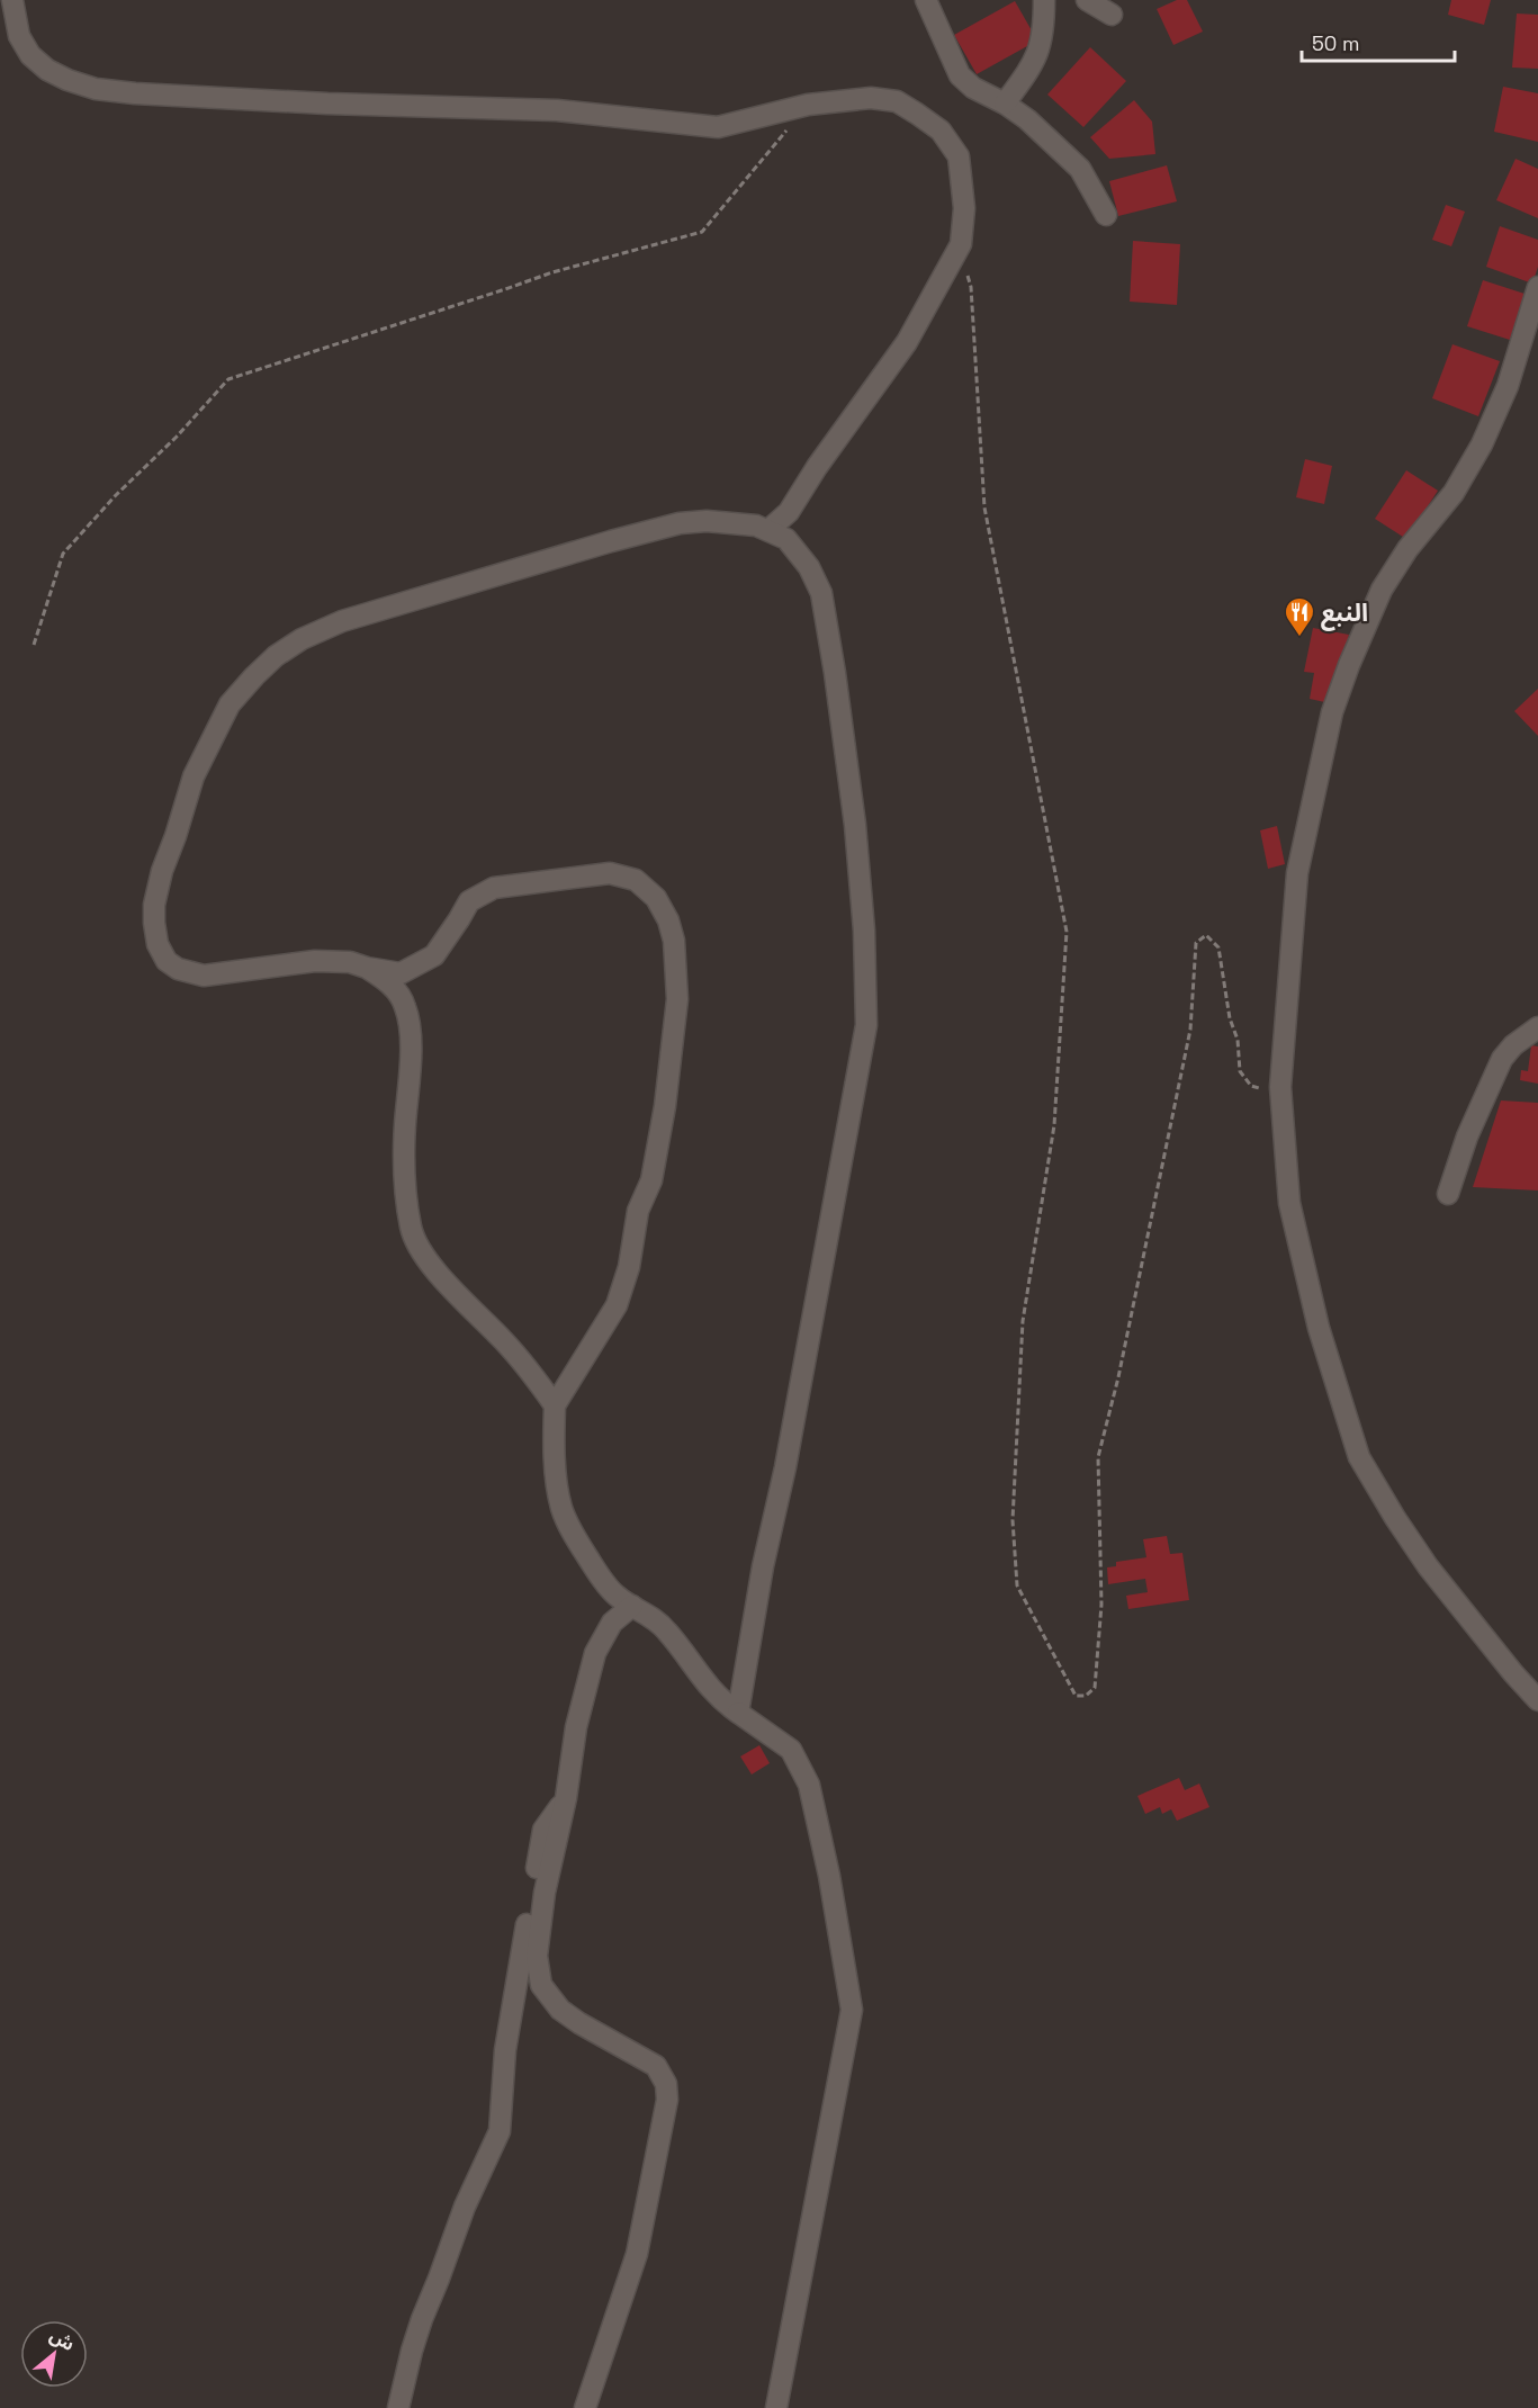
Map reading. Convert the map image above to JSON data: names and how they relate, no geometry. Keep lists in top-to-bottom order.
{
  "places": {
    "restaurant": ["النبع"]
  },
  "scale_bar": "50 m",
  "north": "top right"
}
